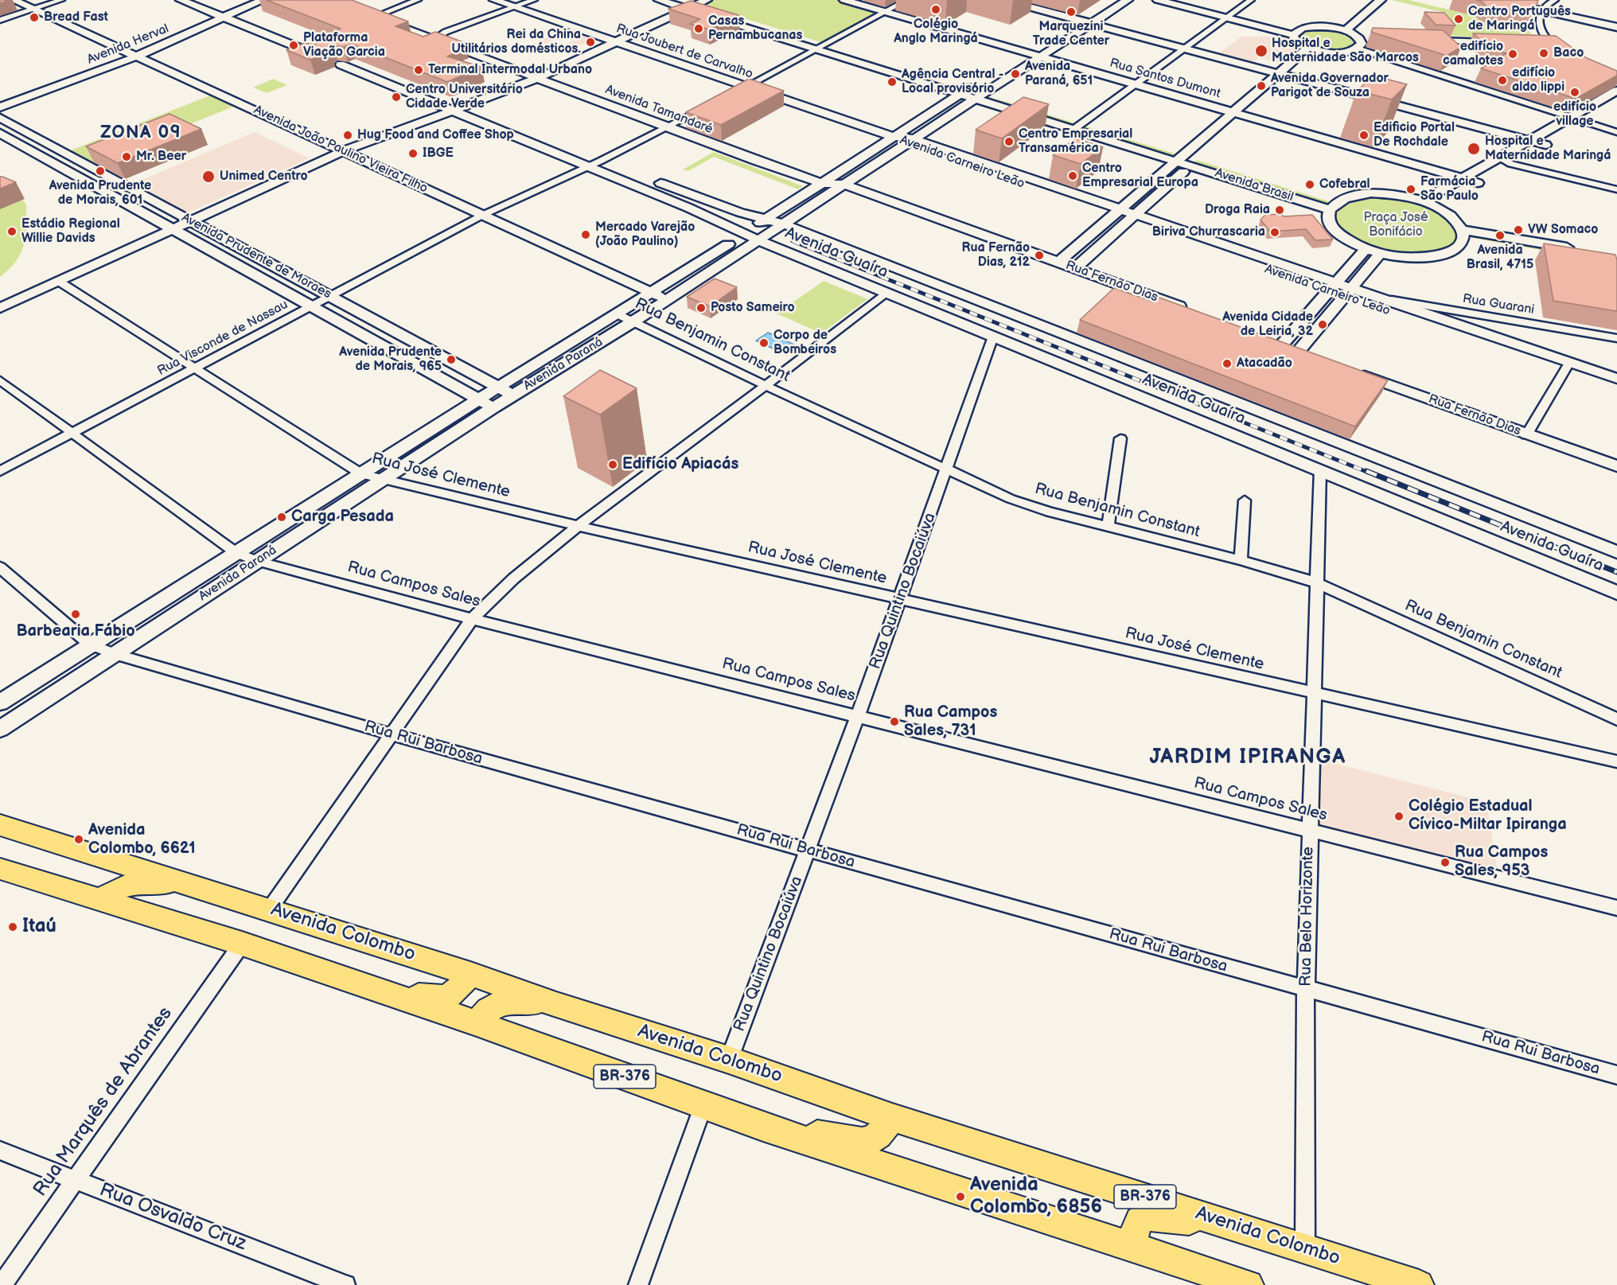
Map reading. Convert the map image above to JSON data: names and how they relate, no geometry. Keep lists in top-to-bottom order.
{
  "streets": {
    "main road": [
      "Avenida Herval",
      "Rua Joubert de Carvalho",
      "Rua Santos Dumont",
      "Avenida Tamandaré",
      "Avenida João Paulino Vieira Filho",
      "Avenida Carneiro Leão",
      "Avenida Brasil",
      "Avenida Guaíra",
      "Avenida Prudente de Moraes",
      "Rua Fernão Dias",
      "Avenida Paraná",
      "Avenida Colombo",
      "BR-376"
    ],
    "street": [
      "Rua Guarani",
      "Rua Visconde de Nassau",
      "Rua Benjamin Constant",
      "Rua José Clemente",
      "Rua Campos Sales",
      "Rua Quintino Bocaiúva",
      "Rua Rui Barbosa",
      "Rua Belo Horizonte",
      "Rua Marquês de Abrantes",
      "Rua Osvaldo Cruz"
    ]
  },
  "crossings": [
    ["Avenida Herval", "Avenida João Paulino Vieira Filho"],
    ["Rua Joubert de Carvalho", "Avenida Carneiro Leão"],
    ["Rua Joubert de Carvalho", "Avenida Paraná"],
    ["Rua Santos Dumont", "Avenida Paraná"],
    ["Avenida Tamandaré", "Rua Fernão Dias"],
    ["Avenida Tamandaré", "Rua Visconde de Nassau"],
    ["Avenida Tamandaré", "Avenida Paraná"],
    ["Avenida João Paulino Vieira Filho", "Rua Visconde de Nassau"],
    ["Avenida João Paulino Vieira Filho", "Avenida Paraná"],
    ["Avenida Carneiro Leão", "Rua Guarani"],
    ["Avenida Carneiro Leão", "Avenida Paraná"],
    ["Avenida Brasil", "Avenida Paraná"],
    ["Avenida Guaíra", "Rua Visconde de Nassau"],
    ["Avenida Guaíra", "Avenida Paraná"],
    ["Avenida Guaíra", "Rua Quintino Bocaiúva"],
    ["Avenida Guaíra", "Rua Belo Horizonte"],
    ["Avenida Prudente de Moraes", "Rua Visconde de Nassau"],
    ["Avenida Prudente de Moraes", "Avenida Paraná"],
    ["Rua Fernão Dias", "Avenida Paraná"],
    ["Rua Visconde de Nassau", "Rua José Clemente"],
    ["Rua Visconde de Nassau", "Rua Campos Sales"],
    ["Rua Benjamin Constant", "Avenida Paraná"],
    ["Rua Benjamin Constant", "Rua Quintino Bocaiúva"],
    ["Rua Benjamin Constant", "Rua Belo Horizonte"],
    ["Avenida Paraná", "Rua José Clemente"],
    ["Avenida Paraná", "Rua Campos Sales"],
    ["Avenida Paraná", "Rua Rui Barbosa"],
    ["Rua José Clemente", "Rua Quintino Bocaiúva"],
    ["Rua José Clemente", "Rua Belo Horizonte"],
    ["Rua Campos Sales", "Rua Quintino Bocaiúva"],
    ["Rua Campos Sales", "Rua Belo Horizonte"],
    ["Rua Quintino Bocaiúva", "Rua Rui Barbosa"],
    ["Rua Quintino Bocaiúva", "Avenida Colombo"],
    ["Rua Rui Barbosa", "Rua Belo Horizonte"],
    ["Rua Belo Horizonte", "Avenida Colombo"],
    ["BR-376", "Rua Marquês de Abrantes"],
    ["Rua Marquês de Abrantes", "Rua Osvaldo Cruz"]
  ],
  "districts": ["ZONA 09", "JARDIM IPIRANGA"],
  "parks": ["Praça José Bonifácio"],
  "places": [
    "Colégio Anglo Maringá",
    "Marquezini Trade Center",
    "Bread Fast",
    "Centro Português de Maringá",
    "Casas Pernambucanas",
    "Rei da China Utilitários domésticos.",
    "Plataforma Viação Garcia",
    "Hospital e Maternidade São Marcos",
    "Baco",
    "edifício camalotes",
    "Terminal Intermodal Urbano",
    "Avenida Paraná, 651",
    "edifício aldo lippi",
    "Agência Central - Local provisório",
    "Avenida Governador Parigot de Souza",
    "edifício village",
    "Centro Universitário Cidade Verde",
    "Hug Food and Coffee Shop",
    "Edificio Portal De Rochdale",
    "Centro Empresarial Transamérica",
    "Hospital e Maternidade Maringá",
    "IBGE",
    "Mr. Beer",
    "Avenida Prudente de Morais, 601",
    "Centro Empresarial Europa",
    "Unimed Centro",
    "Cofebral",
    "Farmácia São Paulo",
    "Droga Raia",
    "VW Somaco",
    "Estádio Regional Willie Davids",
    "Biriva Churrascaria",
    "Mercado Varejão (João Paulino)",
    "Avenida Brasil, 4715",
    "Rua Fernão Dias, 212",
    "Posto Sameiro",
    "Avenida Cidade de Leiria, 32",
    "Corpo de Bombeiros",
    "Avenida Prudente de Morais, 965",
    "Atacadão",
    "Edifício Apiacás",
    "Carga Pesada",
    "Barbearia Fábio",
    "Rua Campos Sales, 731",
    "Colégio Estadual Cívico-Miltar Ipiranga",
    "Avenida Colombo, 6621",
    "Rua Campos Sales, 953",
    "Itaú",
    "Avenida Colombo, 6856"
  ]
}
